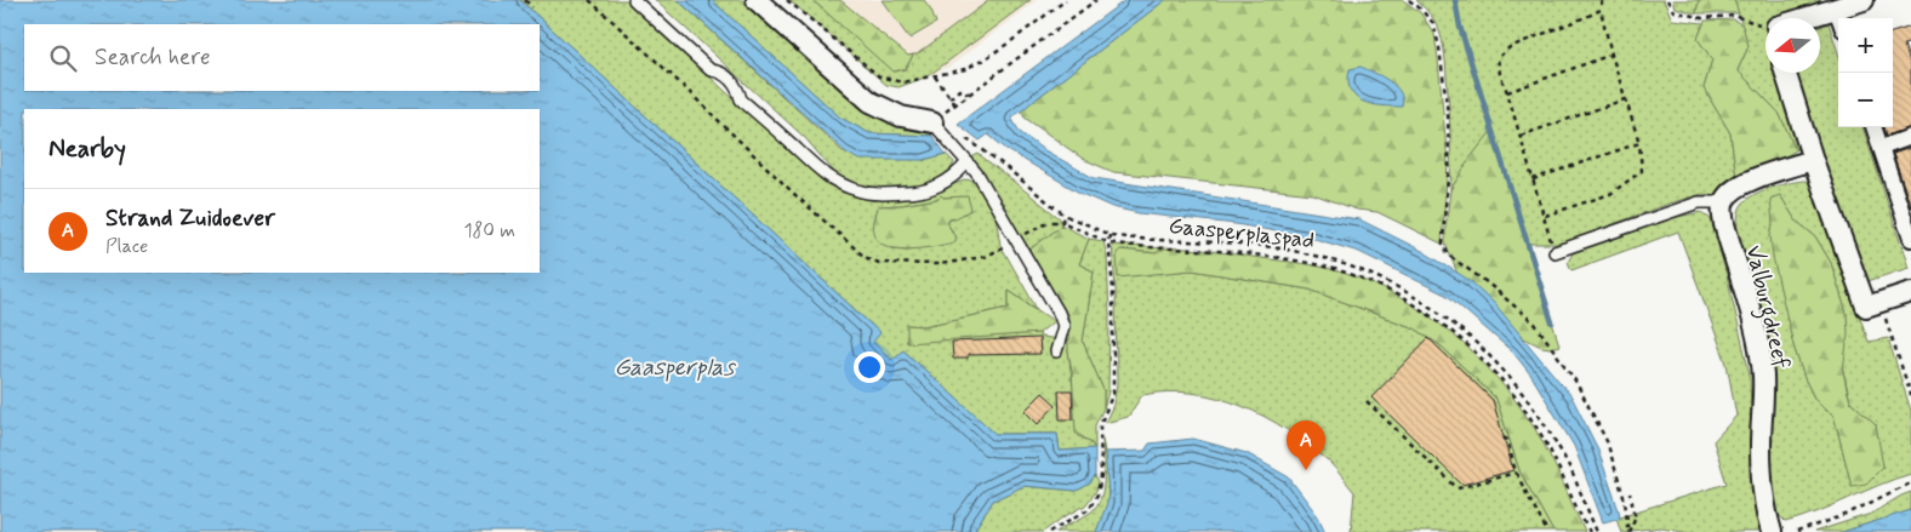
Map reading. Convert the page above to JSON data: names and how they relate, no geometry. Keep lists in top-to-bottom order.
{
  "streets": {
    "street": ["Valburgdreef"],
    "path": ["Gaasperplaspad"]
  },
  "water": ["Gaasperplas"],
  "north": "left",
  "page": {
    "map_buttons": ["+", "−"],
    "search": "Search here",
    "heading": "Nearby",
    "list": [
      {
        "mark": "A",
        "name": "Strand Zuidoever",
        "note": "Place",
        "value": "180 m"
      }
    ],
    "pins": "A"
  }
}
